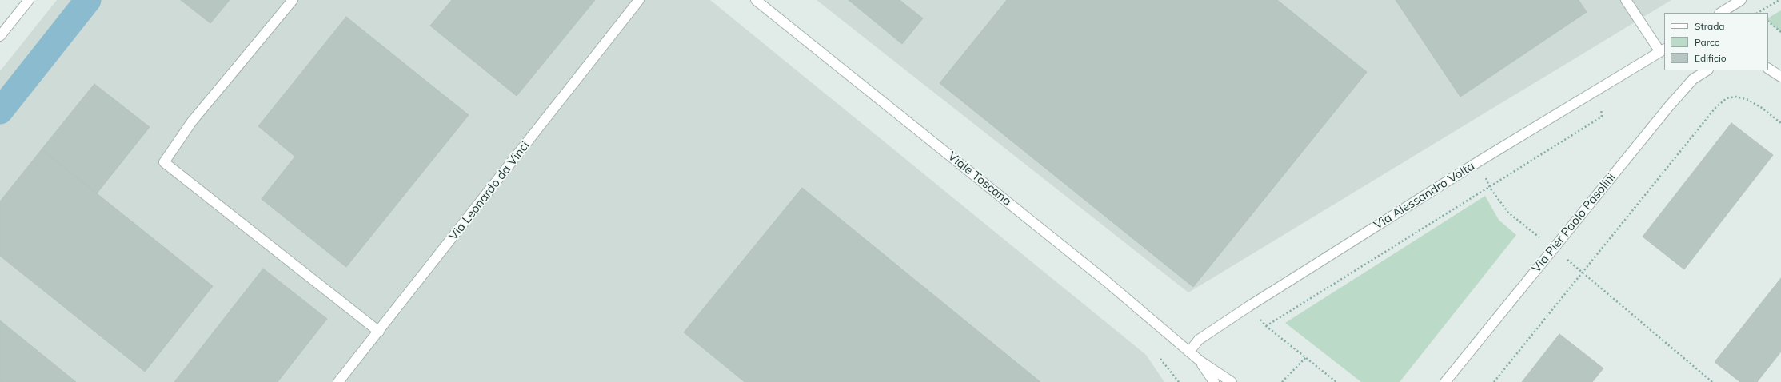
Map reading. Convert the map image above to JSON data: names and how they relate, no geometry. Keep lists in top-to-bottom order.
{
  "streets": {
    "street": [
      "Viale Toscana",
      "Via Leonardo da Vinci",
      "Via Alessandro Volta",
      "Via Pier Paolo Pasolini"
    ]
  },
  "crossings": [
    ["Viale Toscana", "Via Alessandro Volta"]
  ],
  "legend": ["Strada", "Parco", "Edificio"]
}
